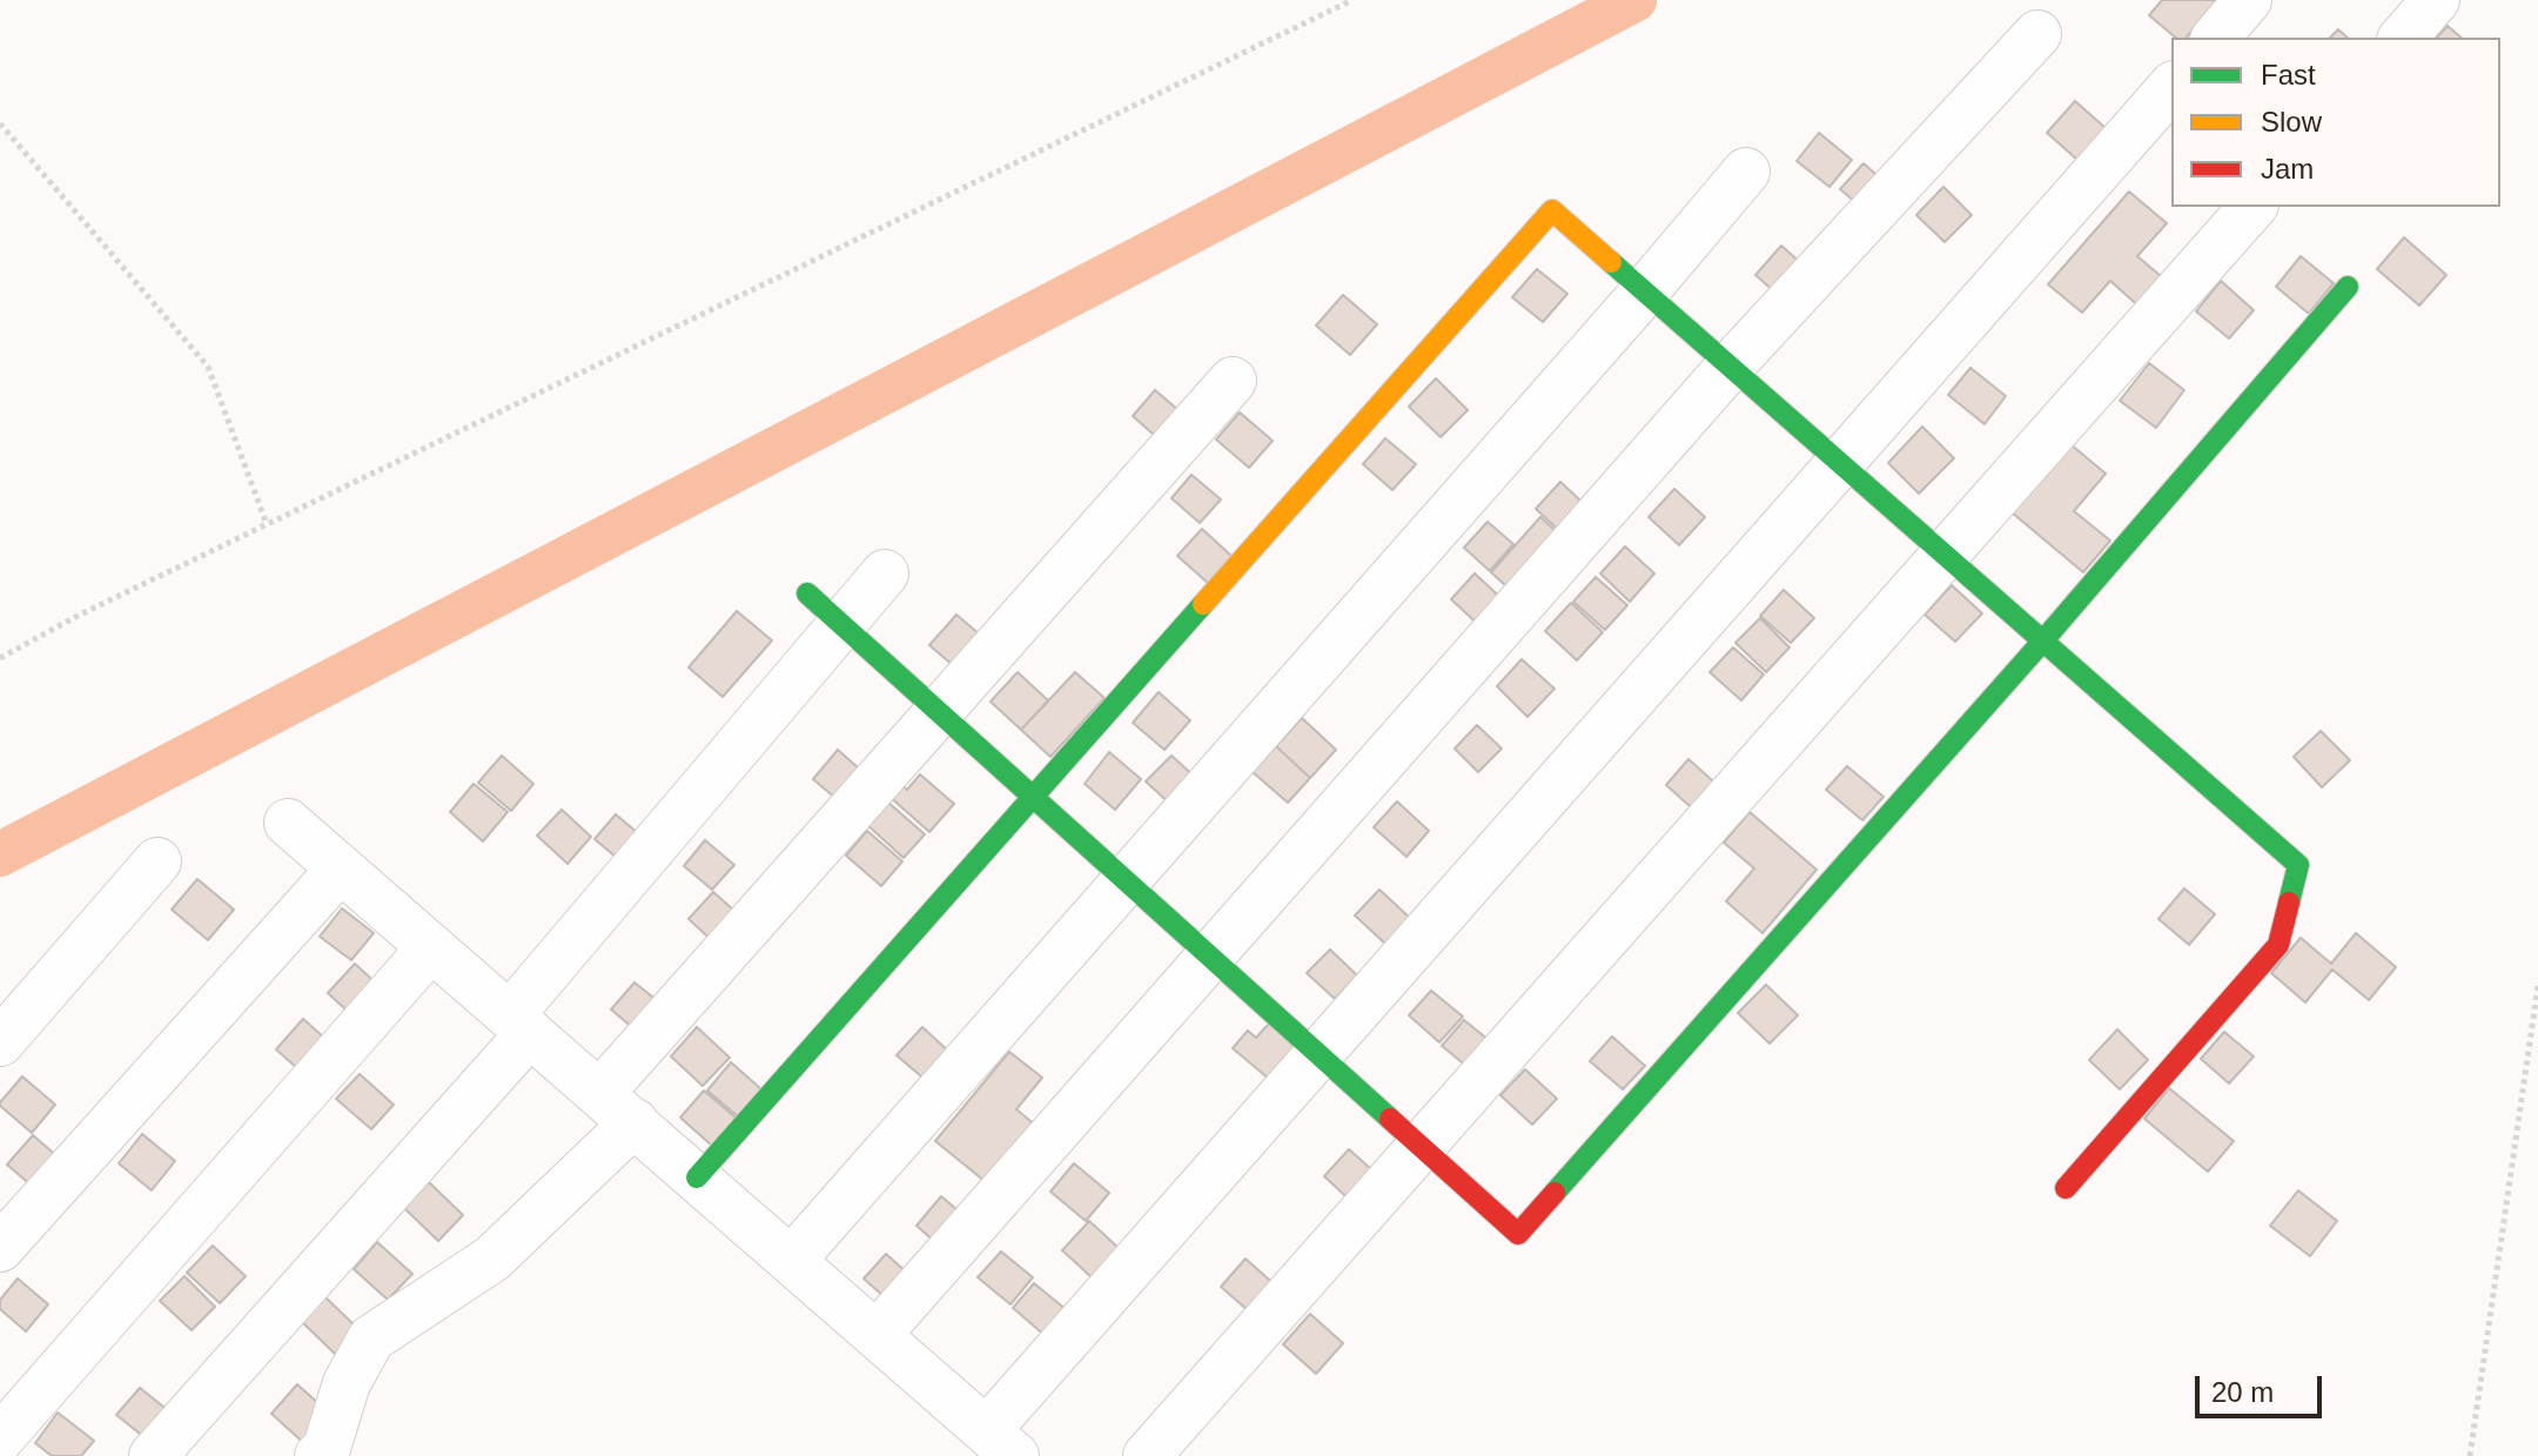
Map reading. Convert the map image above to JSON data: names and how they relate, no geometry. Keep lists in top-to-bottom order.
{
  "legend": ["Fast", "Slow", "Jam"],
  "scale_bar": "20 m"
}
